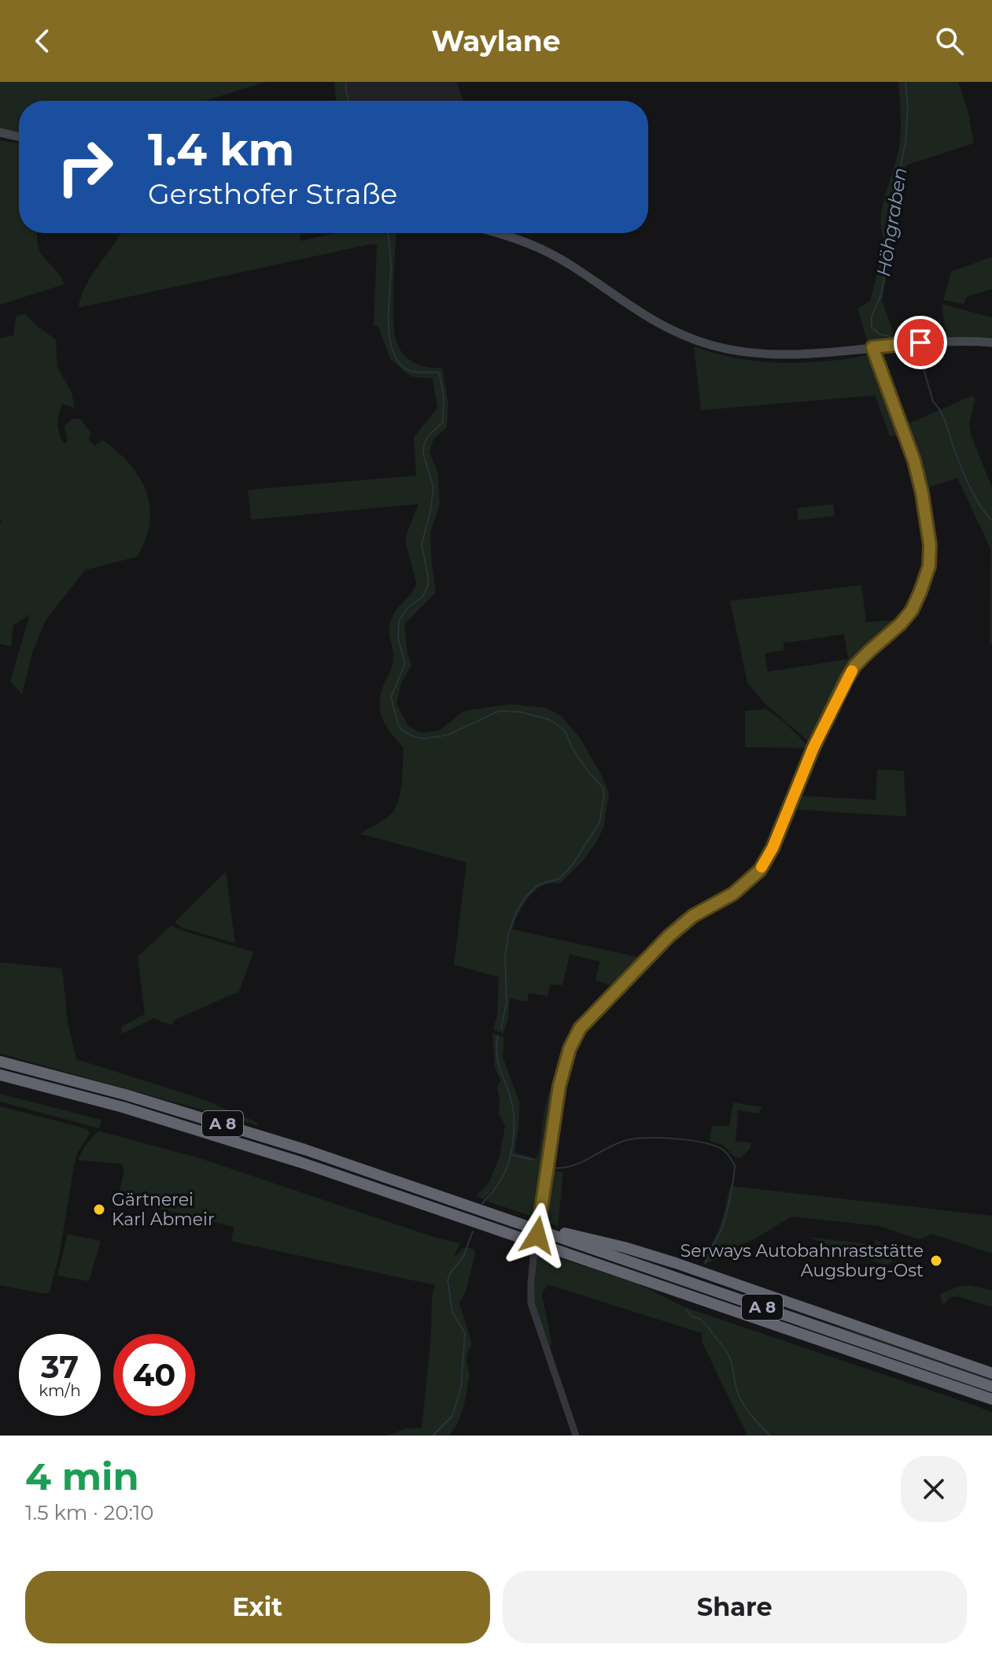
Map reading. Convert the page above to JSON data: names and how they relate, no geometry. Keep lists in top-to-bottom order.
{
  "streets": {
    "highway": ["A 8"]
  },
  "water": ["Höhgraben"],
  "places": ["Gärtnerei Karl Abmeir", "Serways Autobahnraststätte Augsburg-Ost"],
  "page": {
    "header": "Waylane",
    "turn": ["1.4 km", "Gersthofer Straße"],
    "speed": "37 km/h",
    "limit": "40",
    "heading": ["4 min", "1.5 km · 20:10"],
    "buttons": ["Exit", "Share"]
  }
}
